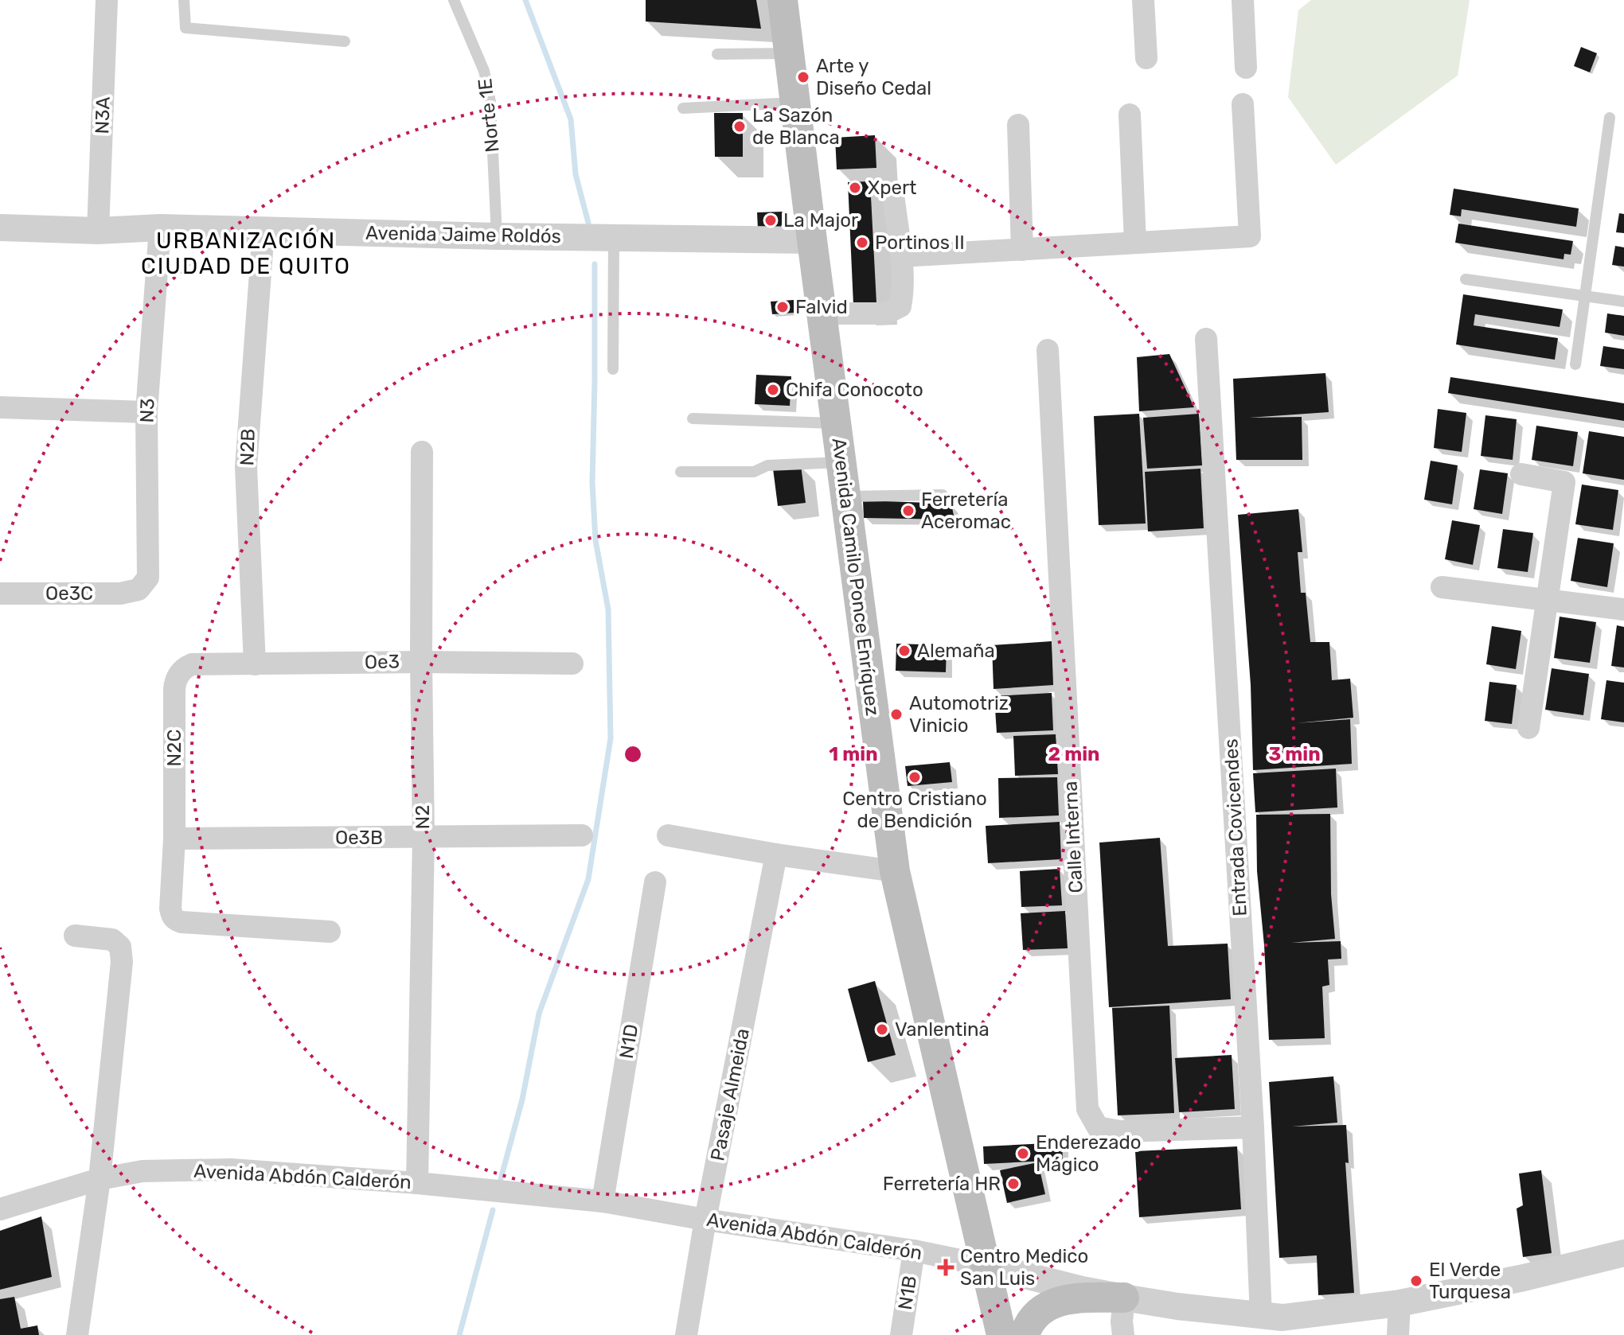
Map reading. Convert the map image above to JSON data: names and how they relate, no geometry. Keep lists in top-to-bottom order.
{
  "streets": {
    "main road": ["Avenida Camilo Ponce Enríquez"],
    "street": [
      "N3A",
      "Avenida Jaime Roldós",
      "N3",
      "N2B",
      "Oe3C",
      "Oe3",
      "N2C",
      "N2",
      "Entrada Covicendes",
      "Calle Interna",
      "Oe3B",
      "N1D",
      "Pasaje Almeida",
      "Avenida Abdón Calderón",
      "N1B"
    ],
    "lane": ["Norte 1E"]
  },
  "crossings": [
    ["N3A", "Avenida Jaime Roldós"],
    ["Norte 1E", "Avenida Jaime Roldós"],
    ["Avenida Jaime Roldós", "N3"],
    ["Avenida Jaime Roldós", "N2B"],
    ["Avenida Jaime Roldós", "Avenida Camilo Ponce Enríquez"],
    ["N3", "Oe3C"],
    ["N2B", "Oe3"],
    ["Avenida Camilo Ponce Enríquez", "Avenida Abdón Calderón"],
    ["Oe3", "N2C"],
    ["Oe3", "N2"],
    ["N2C", "Oe3B"],
    ["N2", "Oe3B"],
    ["N2", "Avenida Abdón Calderón"],
    ["Entrada Covicendes", "Calle Interna"],
    ["Entrada Covicendes", "Avenida Abdón Calderón"],
    ["N1D", "Avenida Abdón Calderón"],
    ["Pasaje Almeida", "Avenida Abdón Calderón"],
    ["Avenida Abdón Calderón", "N1B"]
  ],
  "districts": ["URBANIZACIÓN CIUDAD DE QUITO"],
  "places": {
    "other": [
      "Arte y Diseño Cedal",
      "La Sazón de Blanca",
      "Xpert",
      "La Major",
      "Portinos II",
      "Falvid",
      "Chifa Conocoto",
      "Ferretería Aceromac",
      "Alemaña",
      "Automotriz Vinicio",
      "Centro Cristiano de Bendición",
      "Vanlentina",
      "Enderezado Mágico",
      "Ferretería HR",
      "El Verde Turquesa"
    ],
    "health": ["Centro Medico San Luis"]
  },
  "rings": ["1 min", "2 min", "3 min"]
}
